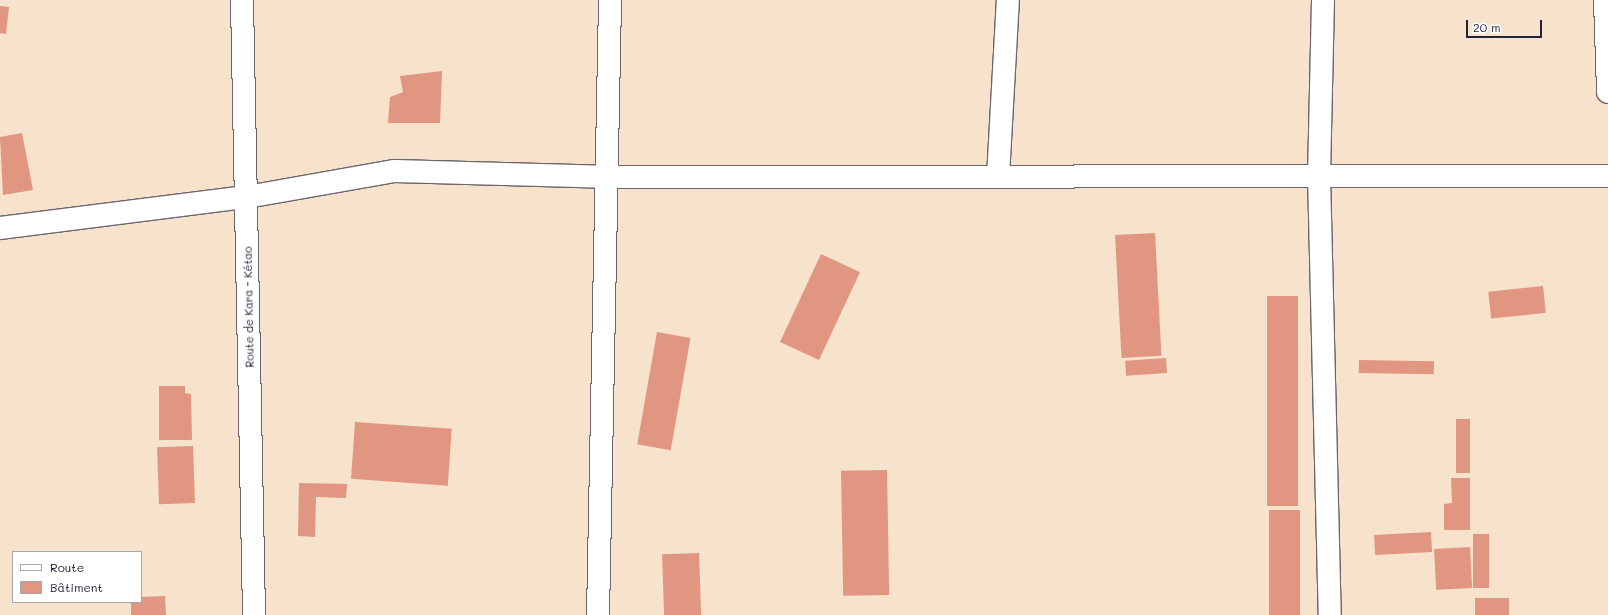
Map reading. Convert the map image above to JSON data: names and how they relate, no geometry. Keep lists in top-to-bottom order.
{
  "streets": {
    "street": ["Route de Kara - Kétao"]
  },
  "legend": ["Route", "Bâtiment"],
  "scale_bar": "20 m"
}
